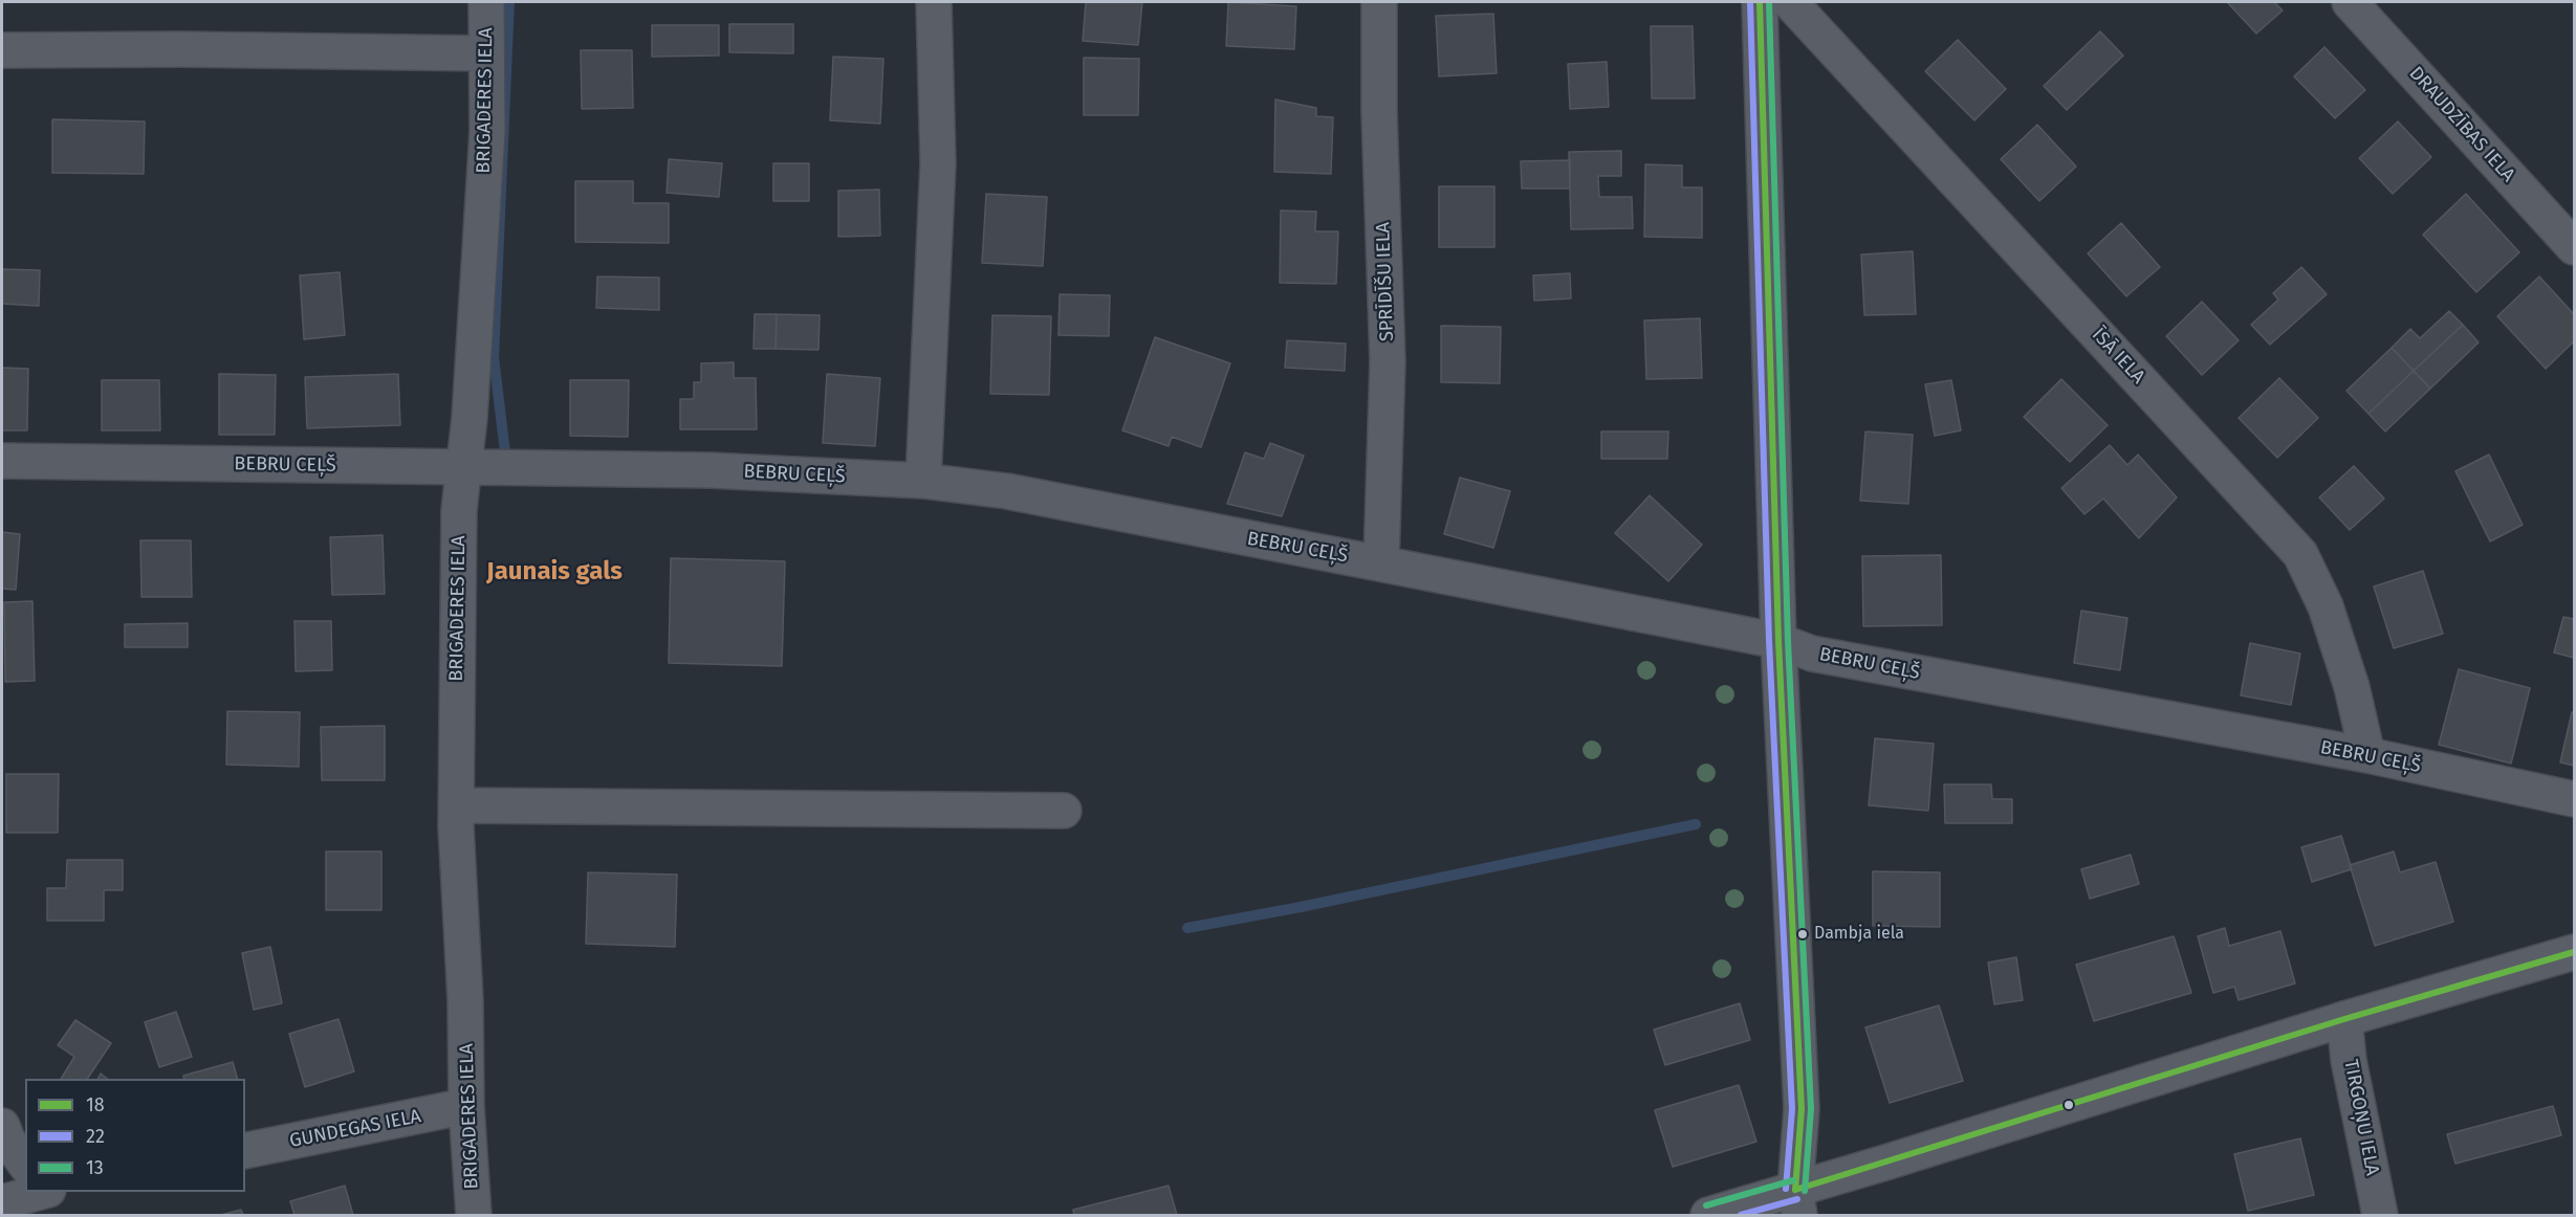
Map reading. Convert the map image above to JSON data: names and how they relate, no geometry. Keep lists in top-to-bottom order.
{
  "streets": {
    "street": [
      "BRIGADERES IELA",
      "DRAUDZĪBAS IELA",
      "SPRĪDĪŠU IELA",
      "ĪSĀ IELA",
      "BEBRU CEĻŠ",
      "TIRGOŅU IELA",
      "GUNDEGAS IELA"
    ]
  },
  "crossings": [
    ["BRIGADERES IELA", "BEBRU CEĻŠ"],
    ["BRIGADERES IELA", "GUNDEGAS IELA"],
    ["SPRĪDĪŠU IELA", "BEBRU CEĻŠ"],
    ["ĪSĀ IELA", "BEBRU CEĻŠ"]
  ],
  "districts": ["Jaunais gals"],
  "places": ["Dambja iela"],
  "lines": ["transit line 18", "transit line 22", "transit line 13"],
  "legend": ["18", "22", "13"]
}
